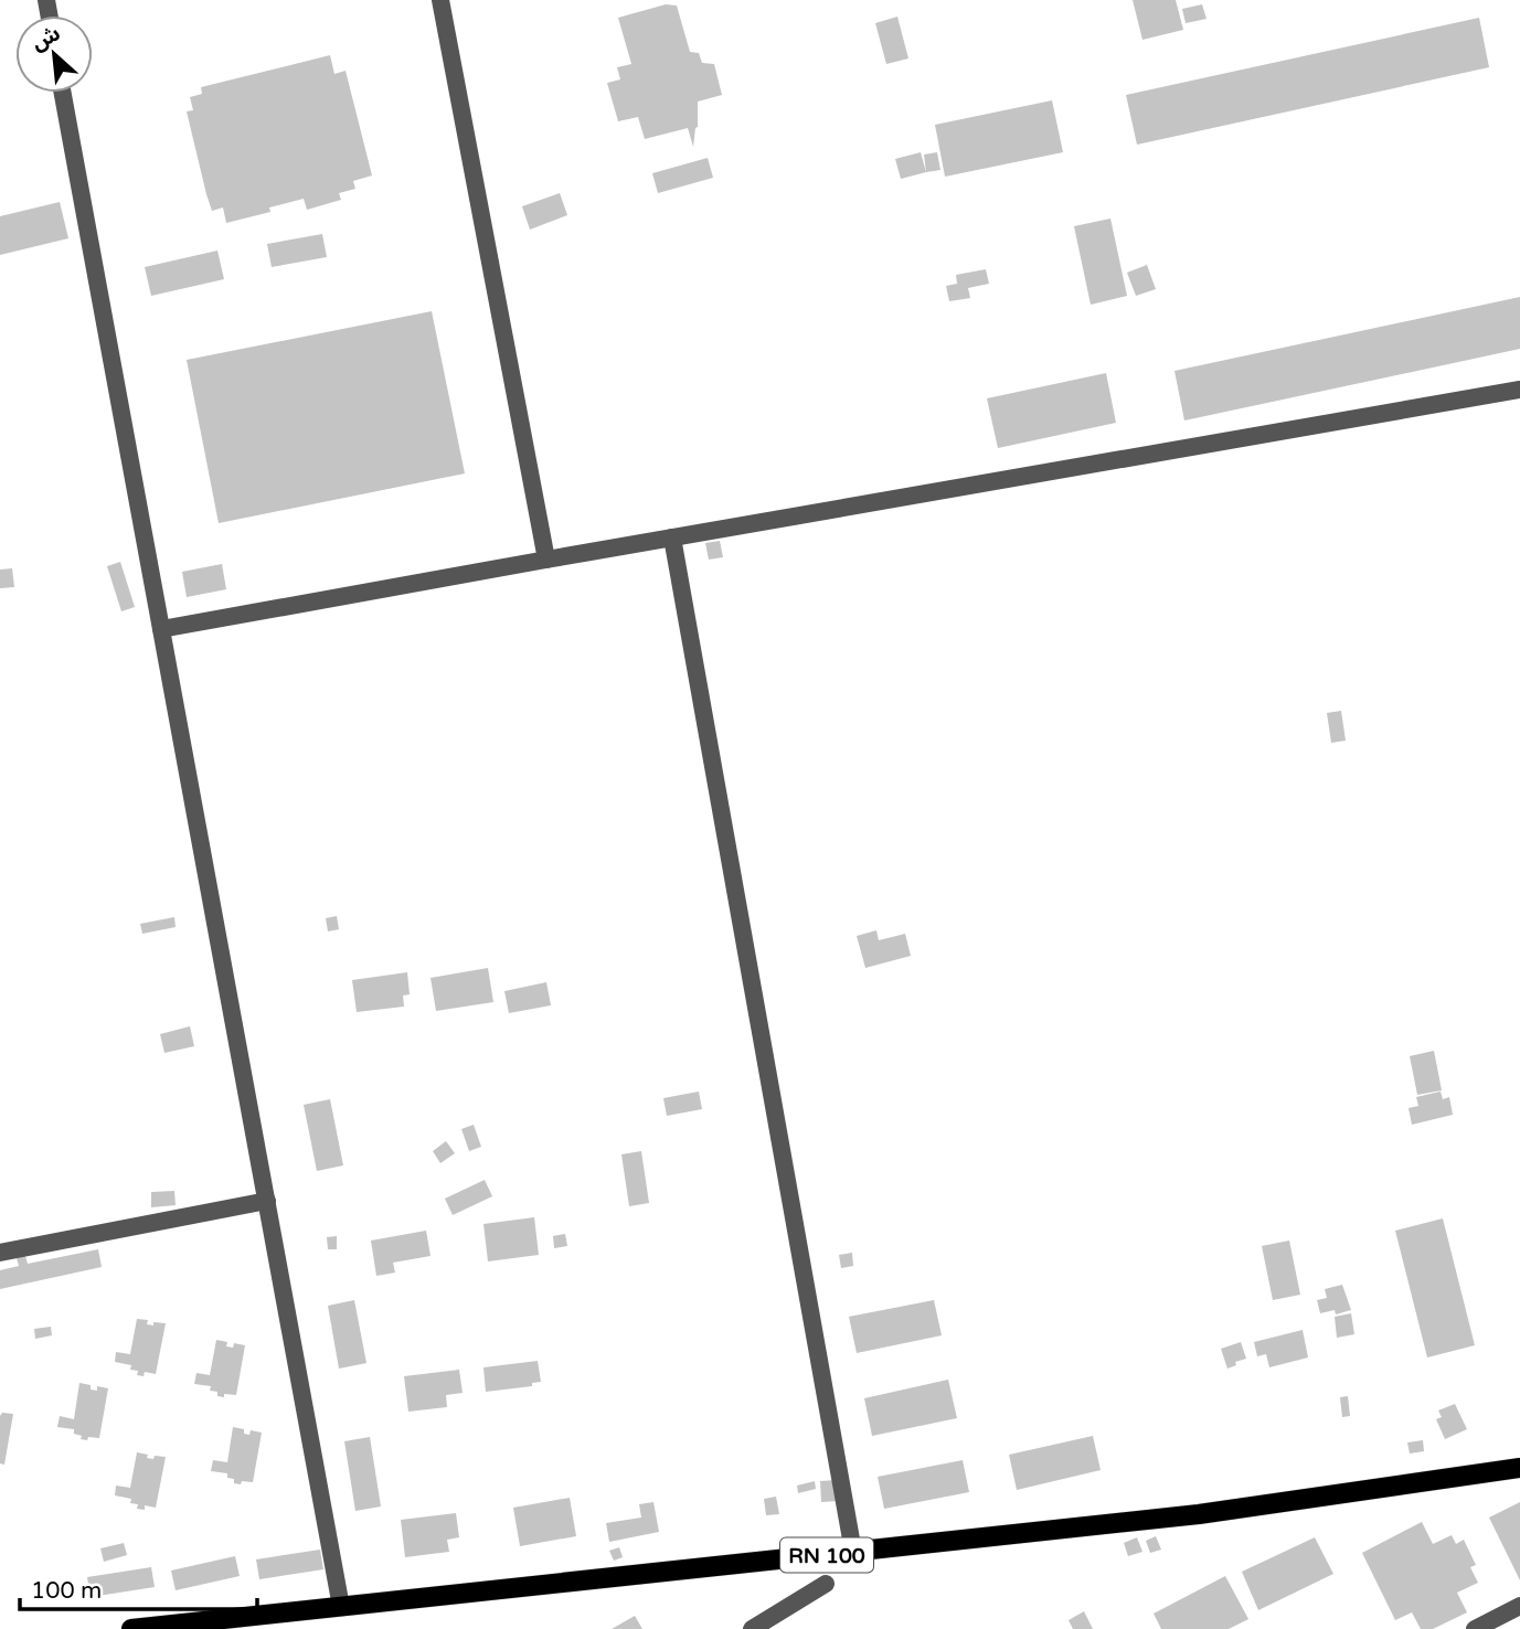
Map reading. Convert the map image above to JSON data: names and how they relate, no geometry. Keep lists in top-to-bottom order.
{
  "streets": {
    "main road": ["RN 100"]
  },
  "scale_bar": "100 m",
  "north": "top left"
}
